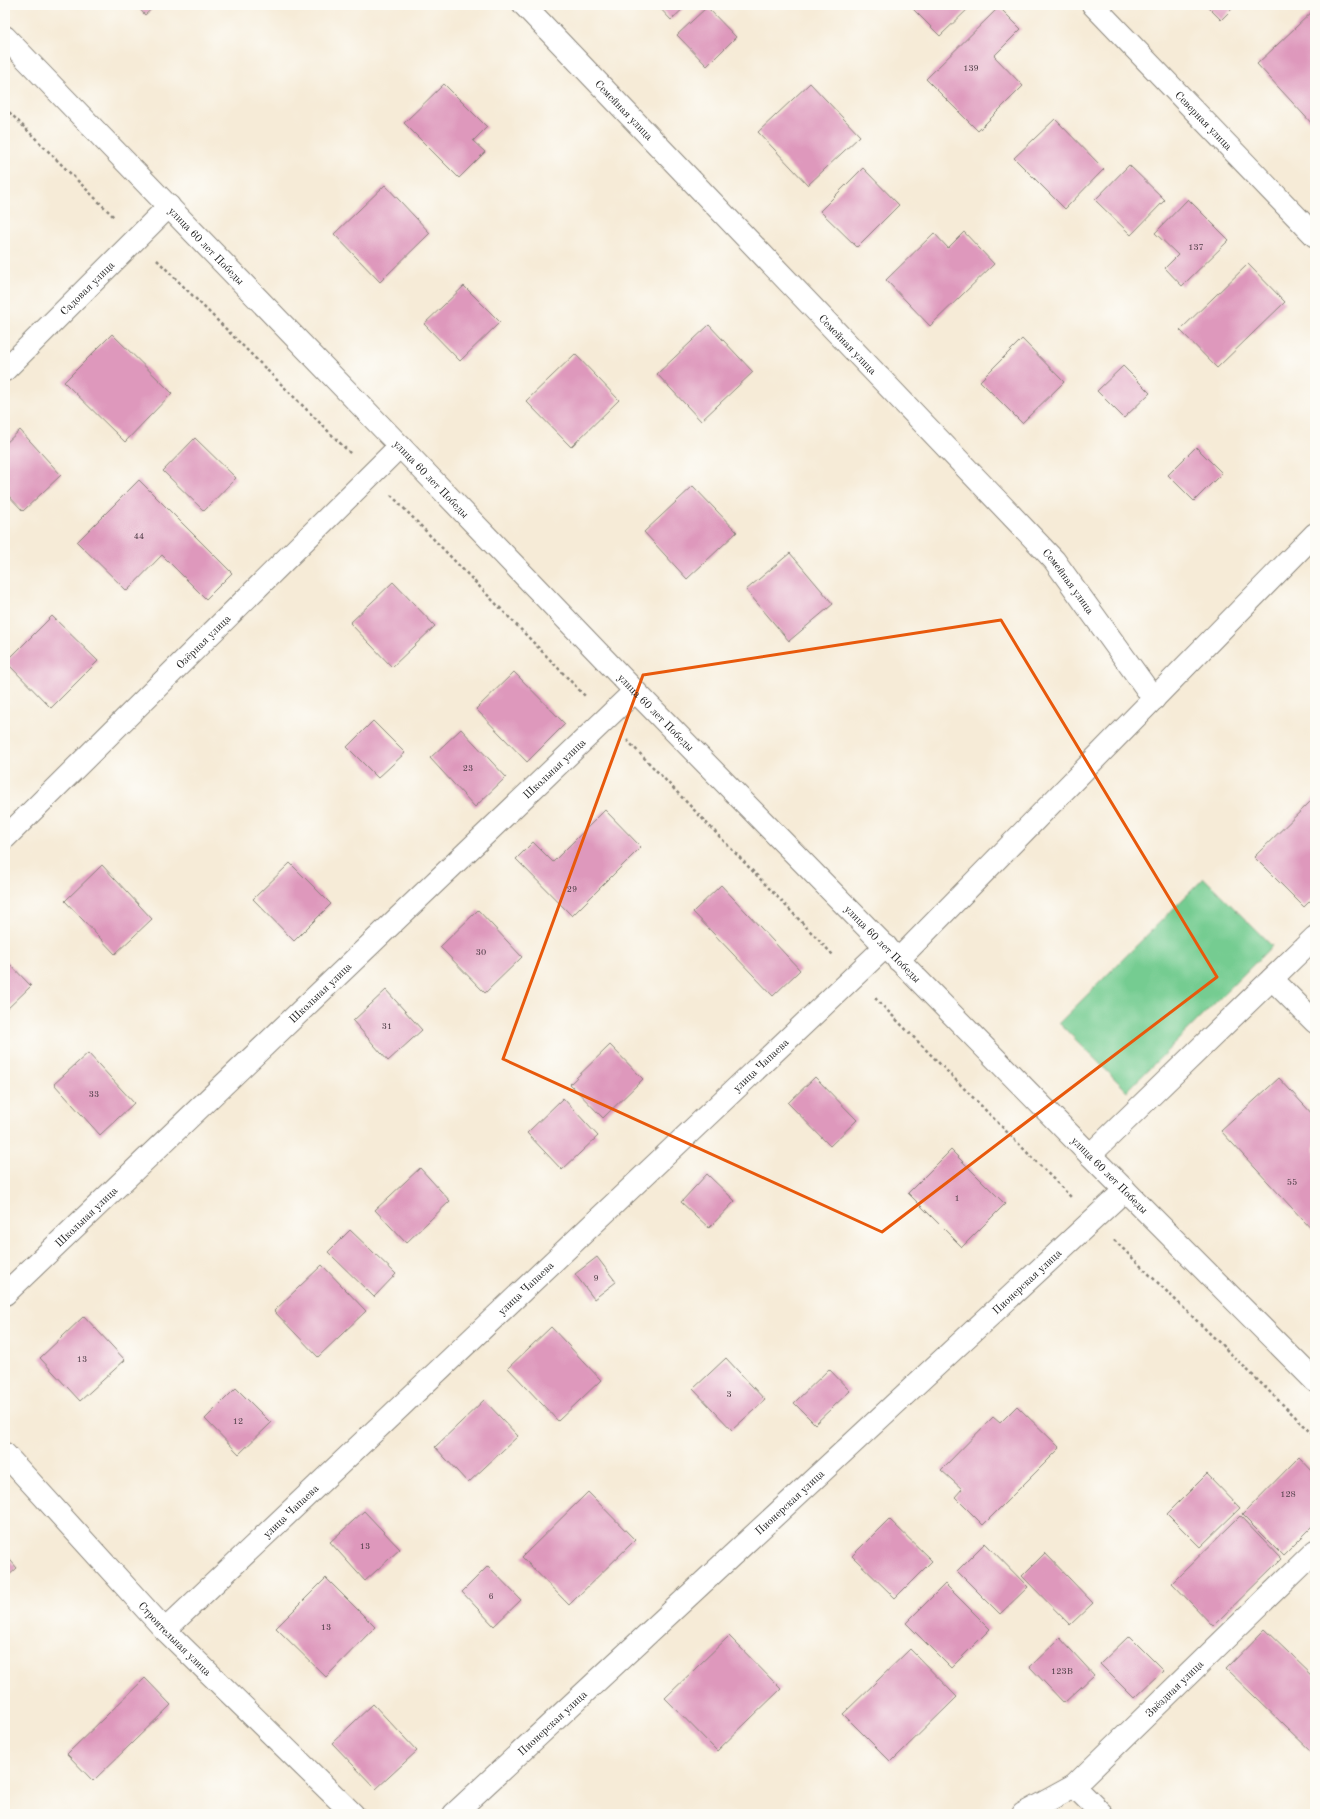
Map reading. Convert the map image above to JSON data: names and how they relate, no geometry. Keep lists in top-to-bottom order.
{
  "streets": {
    "street": [
      "Семейная улица",
      "Северная улица",
      "улица 60 лет Победы",
      "Садовая улица",
      "Озёрная улица",
      "Школьная улица",
      "улица Чапаева",
      "Пионерская улица",
      "Строительная улица",
      "Звёздная улица"
    ]
  },
  "crossings": [
    ["Семейная улица", "улица Чапаева"],
    ["улица 60 лет Победы", "Садовая улица"],
    ["улица 60 лет Победы", "Озёрная улица"],
    ["улица 60 лет Победы", "Школьная улица"],
    ["улица 60 лет Победы", "улица Чапаева"],
    ["улица 60 лет Победы", "Пионерская улица"],
    ["улица Чапаева", "Строительная улица"]
  ],
  "house_numbers": [
    "139",
    "137",
    "44",
    "23",
    "29",
    "30",
    "31",
    "33",
    "55",
    "1",
    "9",
    "13",
    "3",
    "12",
    "128",
    "13",
    "6",
    "13",
    "123В"
  ]
}
